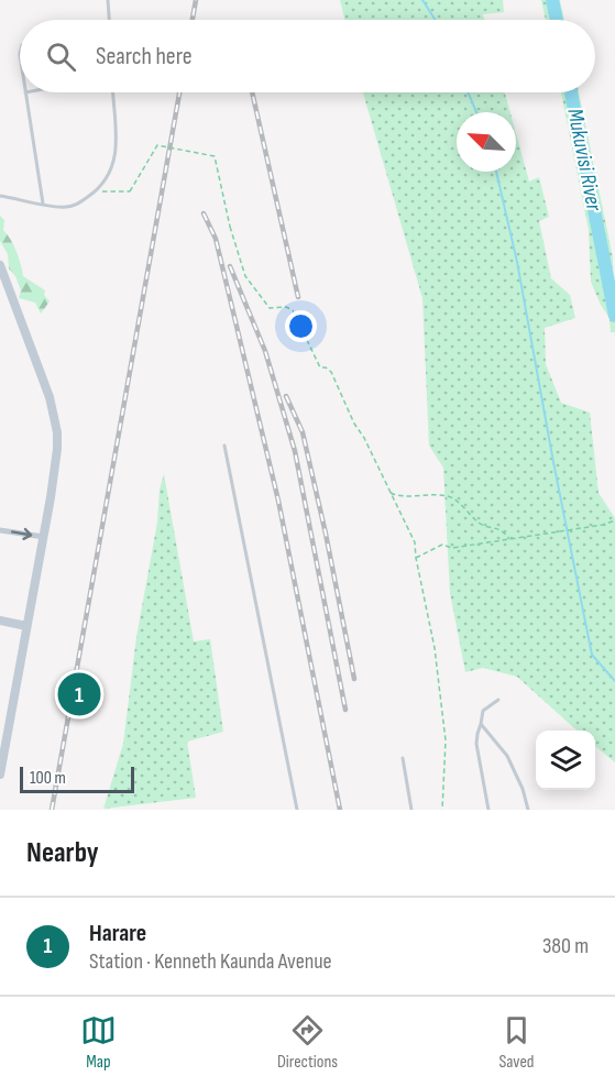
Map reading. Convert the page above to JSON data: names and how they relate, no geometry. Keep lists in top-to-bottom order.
{
  "water": ["Mukuvisi River"],
  "scale_bar": "100 m",
  "north": "top left",
  "page": {
    "search": "Search here",
    "pins": "1",
    "scale": "100 m",
    "heading": "Nearby",
    "list": [
      {
        "mark": "1",
        "name": "Harare",
        "note": "Station · Kenneth Kaunda Avenue",
        "value": "380 m"
      }
    ],
    "nav": ["Map", "Directions", "Saved"]
  }
}
